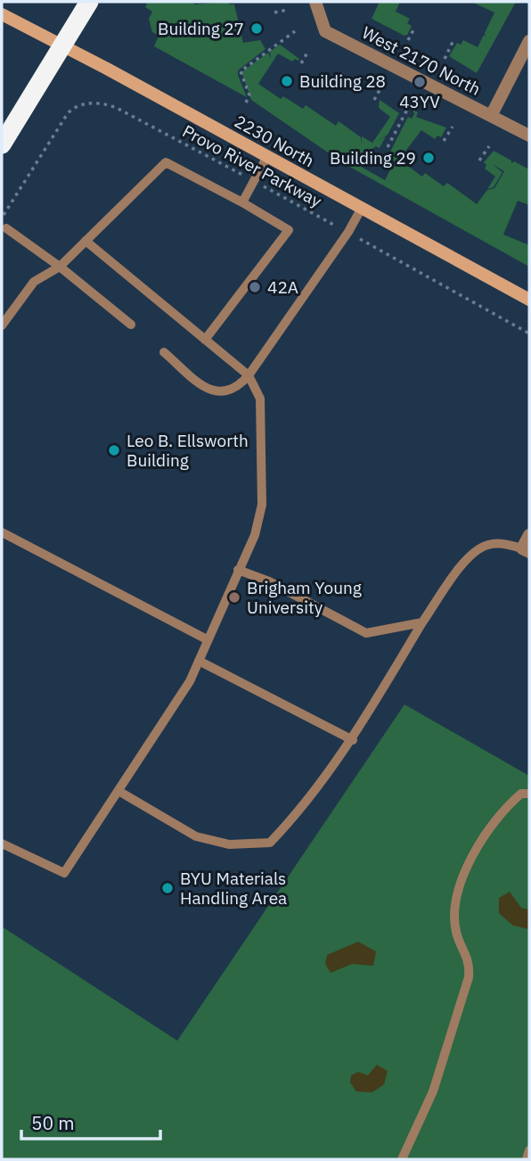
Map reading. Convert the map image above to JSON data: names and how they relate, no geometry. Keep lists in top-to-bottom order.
{
  "streets": {
    "main road": ["2230 North"],
    "street": ["West 2170 North"],
    "path": ["Provo River Parkway"]
  },
  "places": [
    "Building 27",
    "Building 28",
    "43YV",
    "Building 29",
    "42A",
    "Leo B. Ellsworth Building",
    "Brigham Young University",
    "BYU Materials Handling Area"
  ],
  "scale_bar": "50 m"
}
